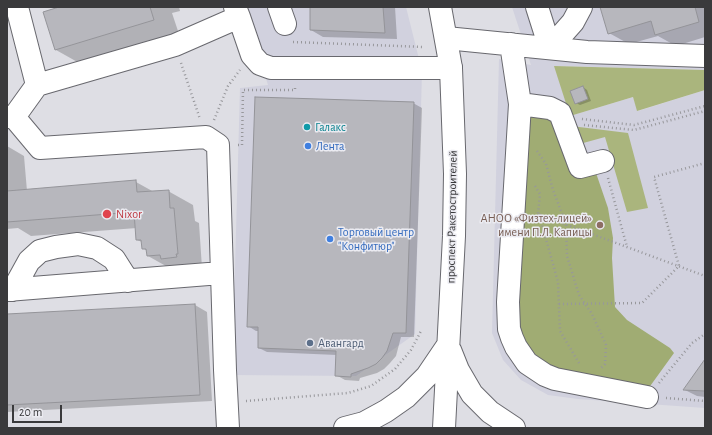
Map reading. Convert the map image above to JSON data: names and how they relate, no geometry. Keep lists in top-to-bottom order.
{
  "streets": {
    "main road": ["проспект Ракетостроителей"]
  },
  "places": [
    "Галакс",
    "Лента",
    "Nixor",
    "АНОО «Физтех-лицей» имени П.Л. Капицы",
    "Торговый центр \"Конфитюр\"",
    "Авангард"
  ],
  "scale_bar": "20 m"
}
